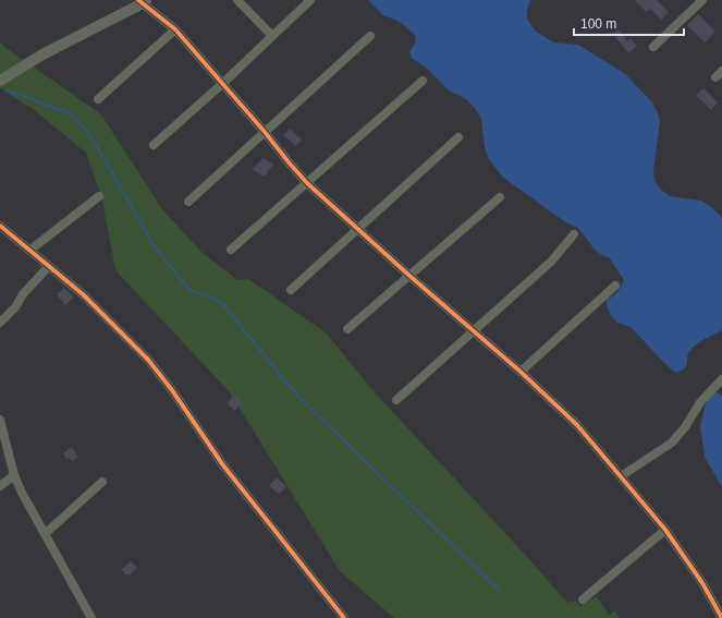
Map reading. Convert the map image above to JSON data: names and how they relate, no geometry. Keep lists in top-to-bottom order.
{
  "scale_bar": "100 m"
}
